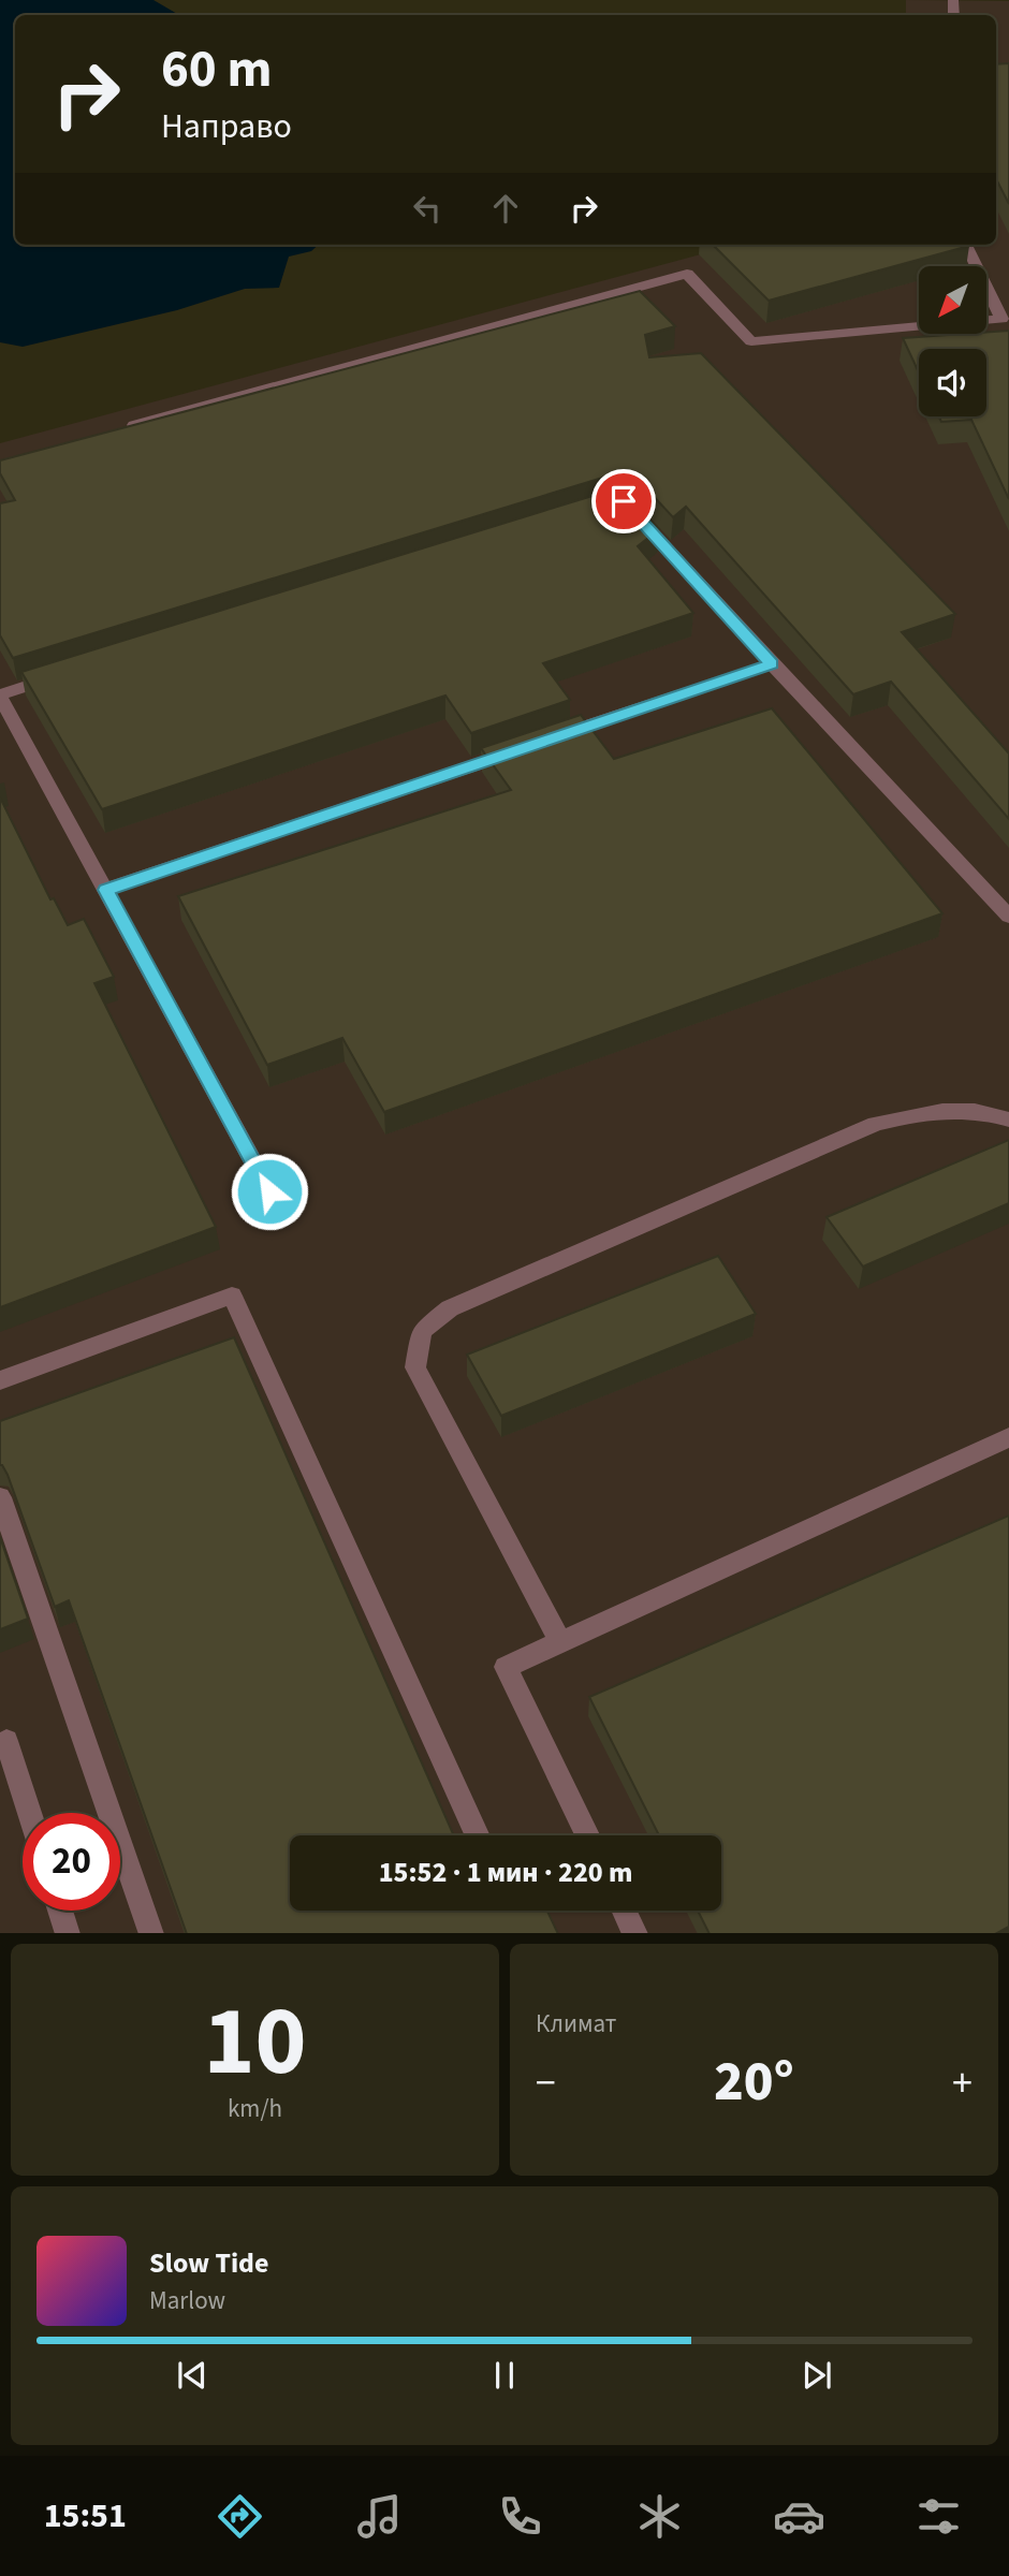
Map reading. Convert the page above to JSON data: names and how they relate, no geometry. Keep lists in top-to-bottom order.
{
  "north": "bottom left",
  "page": {
    "turn": ["60 m", "Направо"],
    "limit": "20",
    "trip": "15:52 · 1 мин · 220 m",
    "tile": [
      ["10", "km/h"],
      "Климат"
    ],
    "heat": ["−", "20°", "+"],
    "song": ["Slow Tide", "Marlow"],
    "tabs": "15:51"
  }
}
